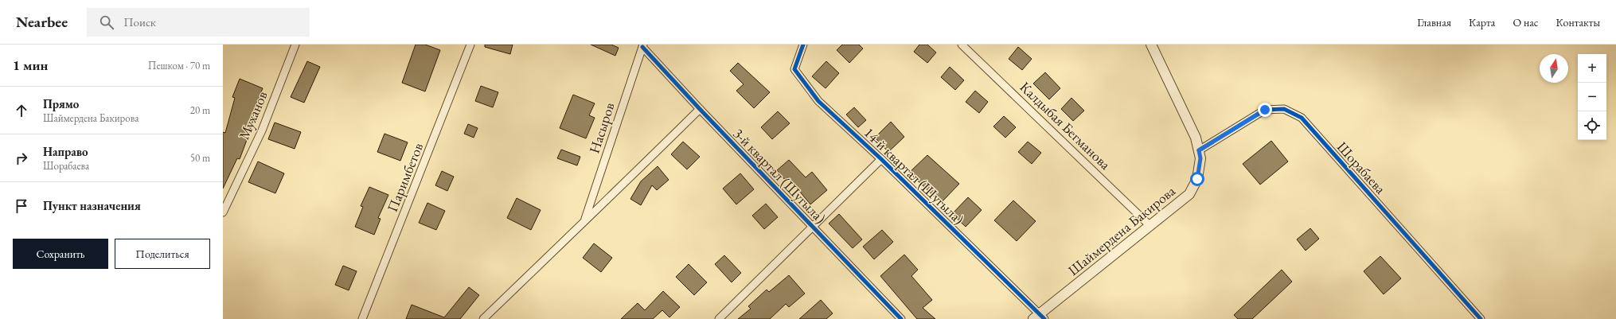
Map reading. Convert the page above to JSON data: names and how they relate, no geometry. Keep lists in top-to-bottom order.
{
  "streets": {
    "street": [
      "Муханов",
      "Калдыбая Бегманова",
      "Насыров",
      "Шорабаева",
      "3-й квартал (Шугыла)",
      "14-й квартал (Шугыла)",
      "Паримбетов",
      "Шаймердена Бакирова"
    ]
  },
  "crossings": [
    ["Калдыбая Бегманова", "Шаймердена Бакирова"],
    ["Насыров", "3-й квартал (Шугыла)"],
    ["Шорабаева", "Шаймердена Бакирова"],
    ["14-й квартал (Шугыла)", "Шаймердена Бакирова"]
  ],
  "north": "top",
  "page": {
    "header": "Nearbee",
    "search": "Поиск",
    "nav": [
      "Главная",
      "Карта",
      "О нас",
      "Контакты"
    ],
    "heading": ["1 мин", "Пешком · 70 m"],
    "map_buttons": ["+", "−"],
    "list": [
      ["Прямо", "Шаймердена Бакирова", "20 m"],
      ["Направо", "Шорабаева", "50 m"],
      "Пункт назначения"
    ],
    "buttons": ["Сохранить", "Поделиться"]
  }
}
